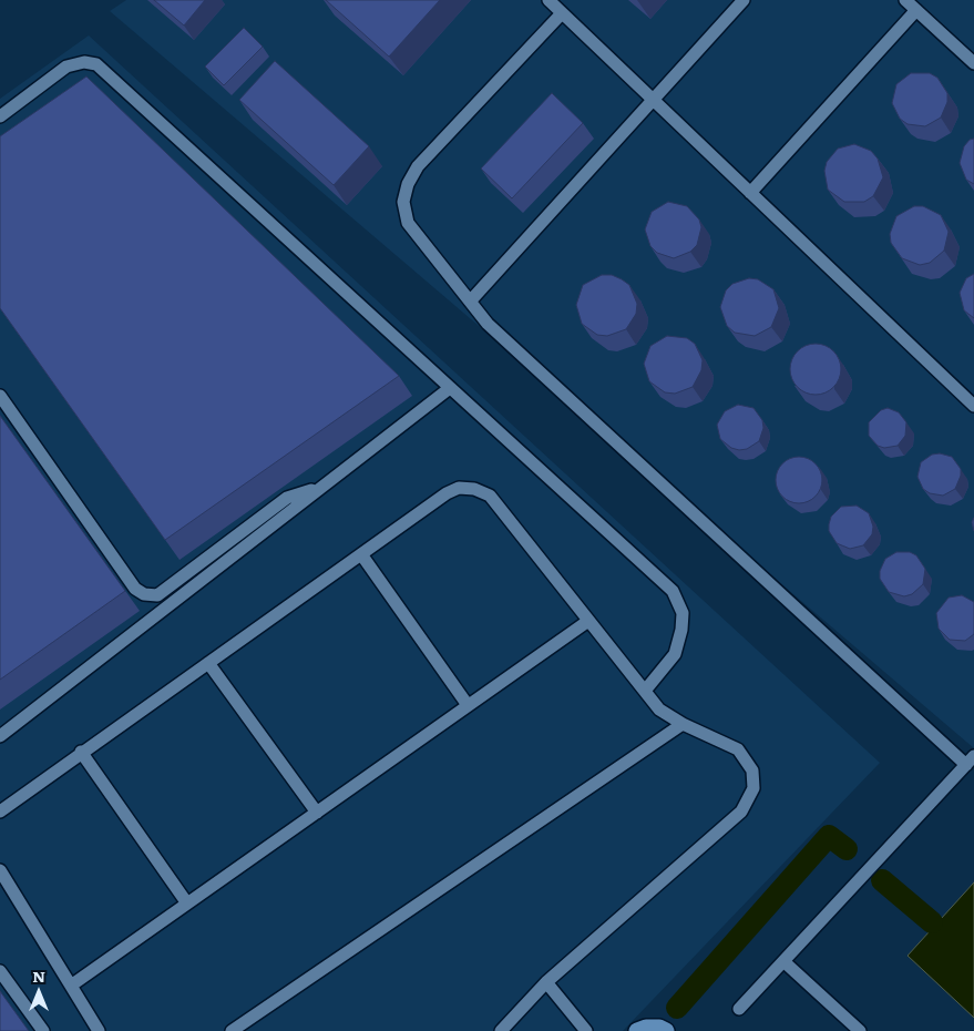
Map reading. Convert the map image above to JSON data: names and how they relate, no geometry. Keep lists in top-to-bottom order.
{
  "north": "top"
}
